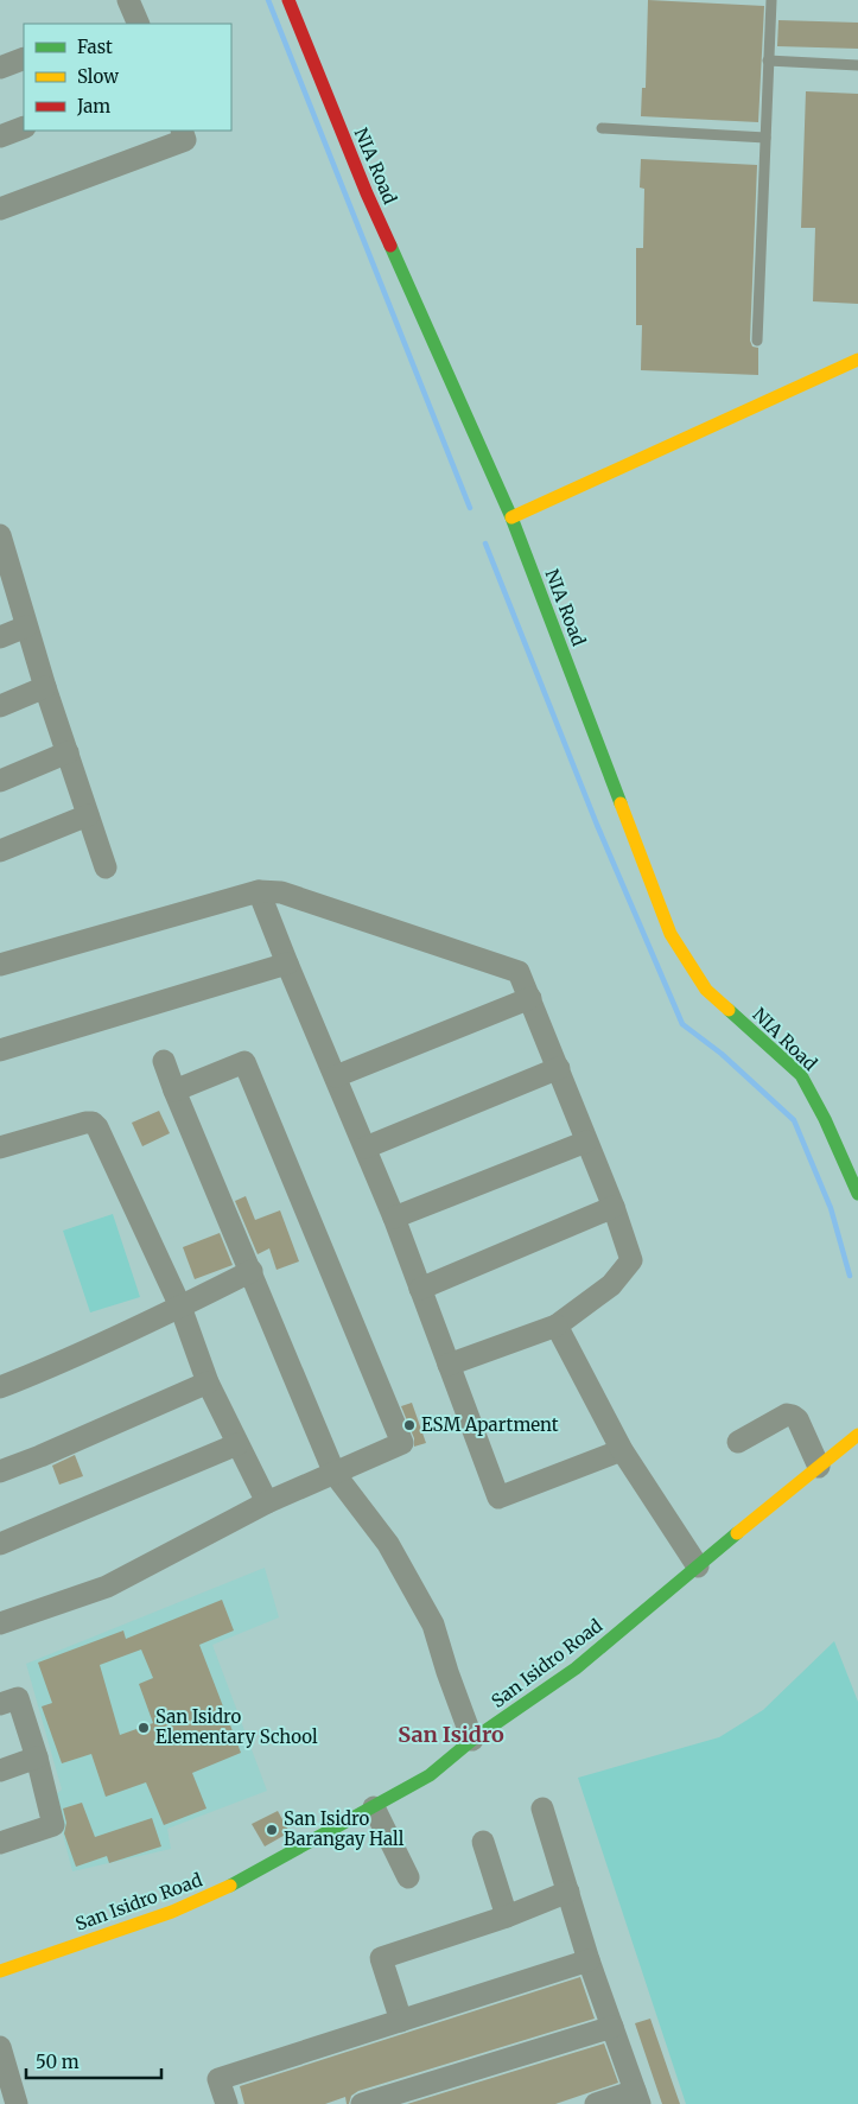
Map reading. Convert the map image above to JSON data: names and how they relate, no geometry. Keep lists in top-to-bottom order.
{
  "streets": {
    "street": ["NIA Road", "San Isidro Road"]
  },
  "districts": ["San Isidro"],
  "places": ["ESM Apartment", "San Isidro Elementary School", "San Isidro Barangay Hall"],
  "legend": ["Fast", "Slow", "Jam"],
  "scale_bar": "50 m"
}
